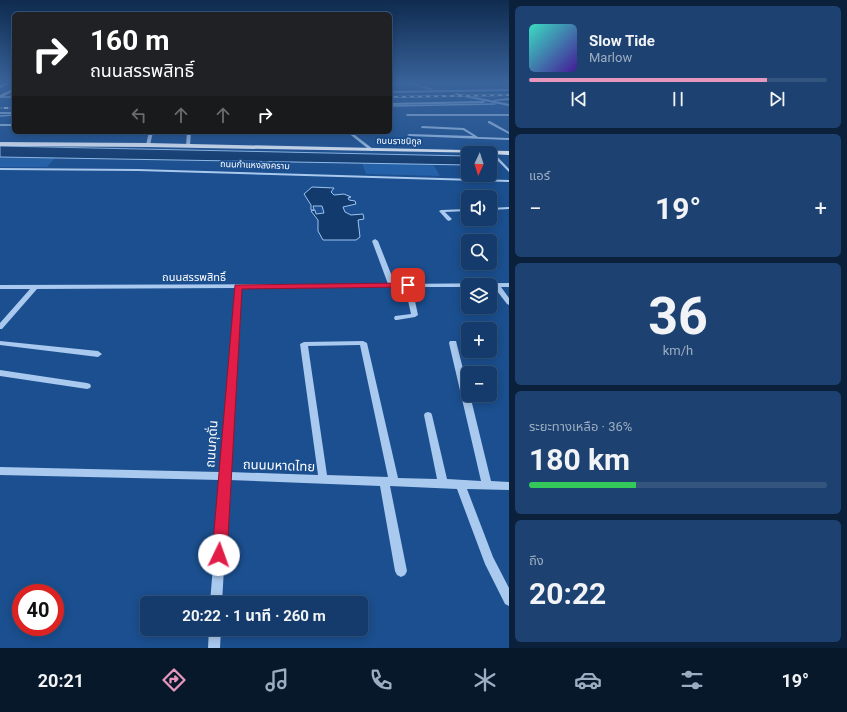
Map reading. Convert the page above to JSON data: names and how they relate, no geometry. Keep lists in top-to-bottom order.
{
  "streets": {
    "main road": ["ถนนราชนิกูล"],
    "street": [
      "ถนนกำแหงสงคราม",
      "ถนนสรรพสิทธิ์",
      "ถนนกุดั่น",
      "ถนนมหาดไทย"
    ]
  },
  "crossings": [
    ["ถนนสรรพสิทธิ์", "ถนนกุดั่น"],
    ["ถนนกุดั่น", "ถนนมหาดไทย"]
  ],
  "north": "bottom",
  "page": {
    "turn": ["160 m", "ถนนสรรพสิทธิ์"],
    "song": ["Slow Tide", "Marlow"],
    "tile": [
      "แอร์",
      ["36", "km/h"],
      ["ระยะทางเหลือ · 36%", "180 km"],
      ["ถึง", "20:22"]
    ],
    "map_buttons": ["+", "−"],
    "heat": ["−", "19°", "+"],
    "limit": "40",
    "trip": "20:22 · 1 นาที · 260 m",
    "tabs": ["20:21", "19°"]
  }
}
